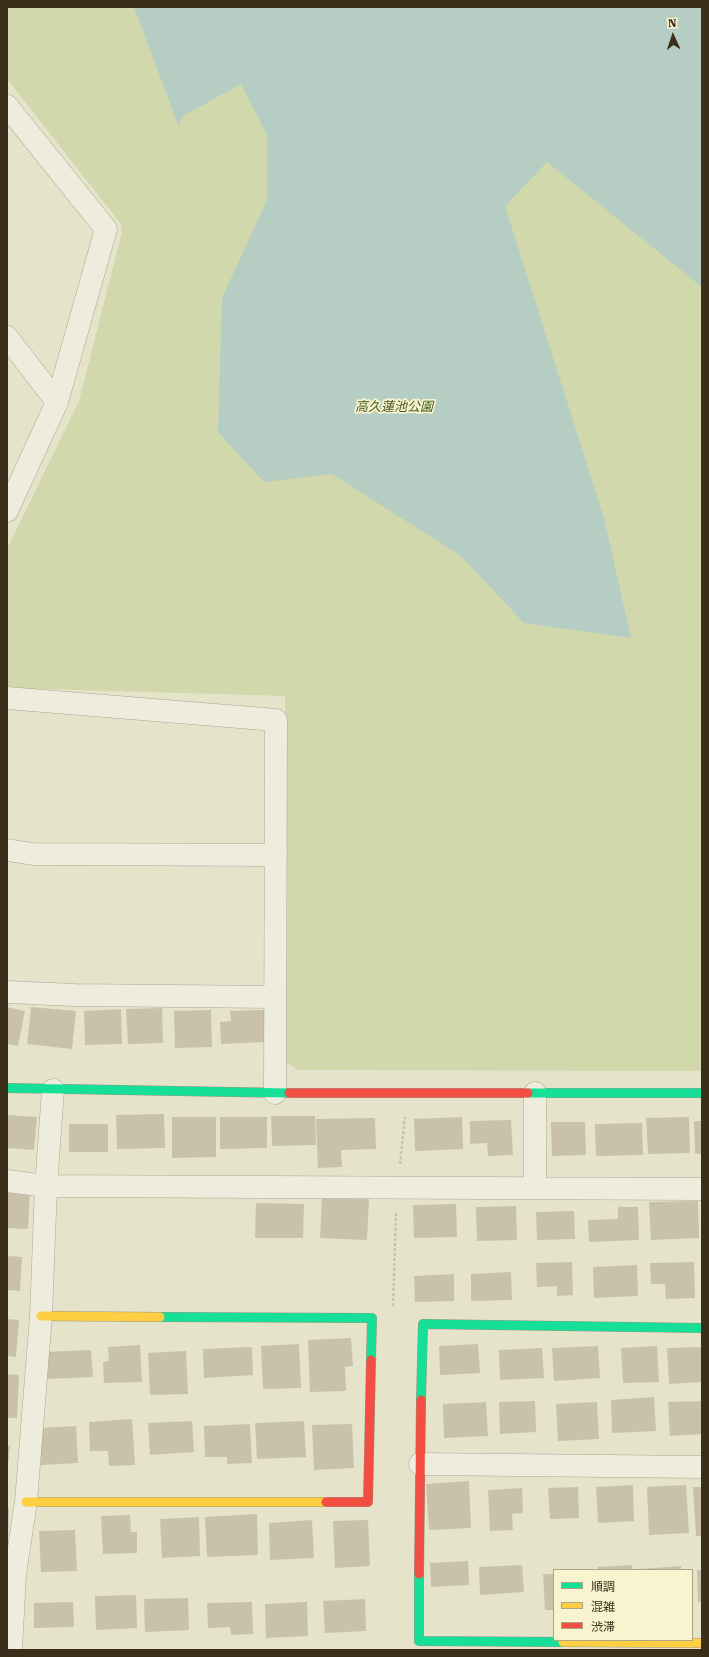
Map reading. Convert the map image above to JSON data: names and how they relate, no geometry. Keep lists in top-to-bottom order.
{
  "parks": ["高久蓮池公園"],
  "legend": ["順調", "混雑", "渋滞"],
  "north": "top"
}
